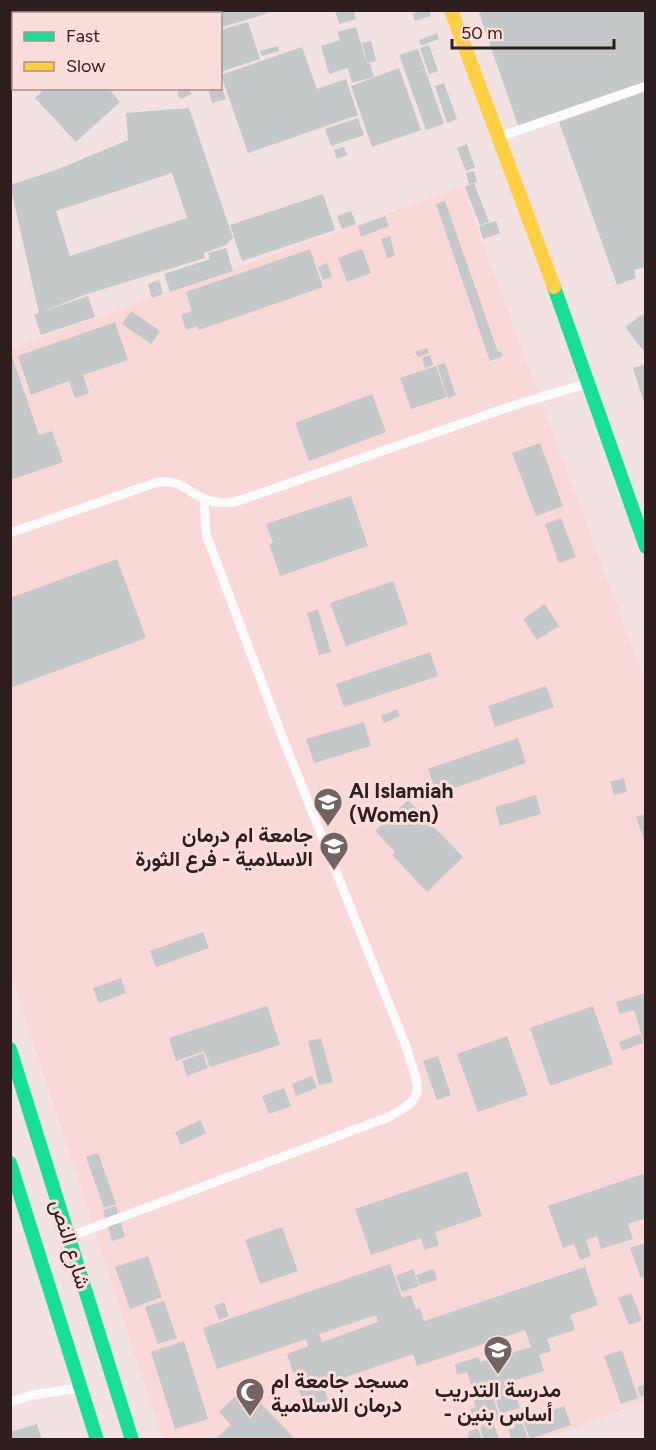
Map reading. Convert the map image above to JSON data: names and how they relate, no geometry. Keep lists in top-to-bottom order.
{
  "streets": {
    "main road": ["شارع النص"]
  },
  "places": {
    "school or university": ["Al Islamiah (Women)", "جامعة ام درمان الاسلامية - فرع الثورة", "مدرسة التدريب - أساس بنين"],
    "mosque": ["مسجد جامعة ام درمان الاسلامية"]
  },
  "legend": ["Fast", "Slow"],
  "scale_bar": "50 m"
}
